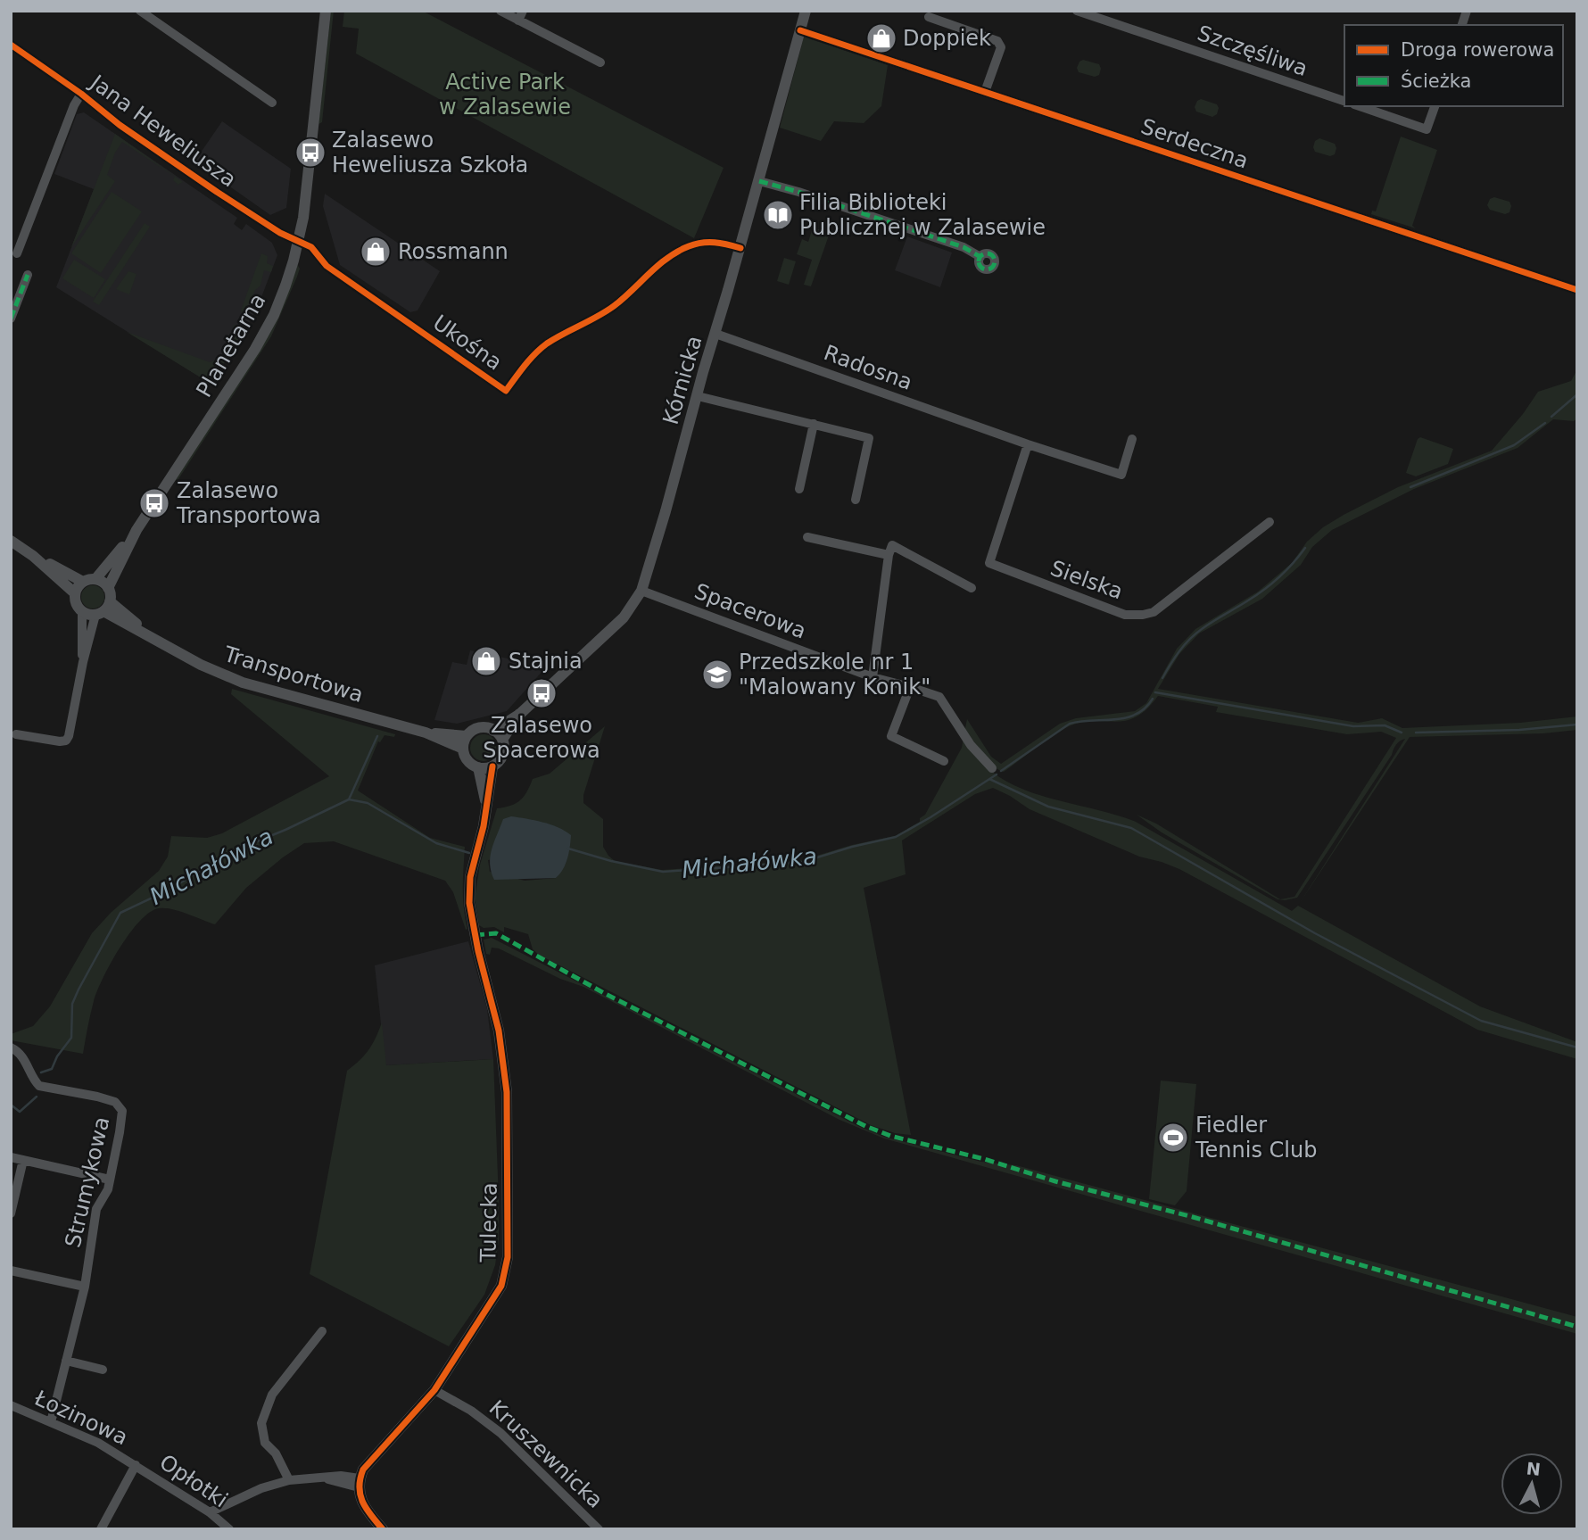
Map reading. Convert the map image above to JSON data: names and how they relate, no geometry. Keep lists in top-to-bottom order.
{
  "streets": {
    "street": [
      "Szczęśliwa",
      "Jana Heweliusza",
      "Serdeczna",
      "Ukośna",
      "Planetarna",
      "Radosna",
      "Kórnicka",
      "Sielska",
      "Spacerowa",
      "Transportowa",
      "Strumykowa",
      "Tulecka",
      "Łozinowa",
      "Kruszewnicka",
      "Opłotki"
    ]
  },
  "crossings": [
    ["Jana Heweliusza", "Ukośna"],
    ["Jana Heweliusza", "Planetarna"],
    ["Serdeczna", "Kórnicka"],
    ["Ukośna", "Planetarna"],
    ["Ukośna", "Kórnicka"],
    ["Planetarna", "Transportowa"],
    ["Radosna", "Kórnicka"],
    ["Radosna", "Sielska"],
    ["Kórnicka", "Spacerowa"],
    ["Kórnicka", "Transportowa"],
    ["Strumykowa", "Łozinowa"],
    ["Tulecka", "Kruszewnicka"],
    ["Łozinowa", "Opłotki"]
  ],
  "water": ["Michałówka"],
  "parks": ["Active Park w Zalasewie"],
  "places": {
    "shop": ["Doppiek", "Rossmann", "Stajnia"],
    "bus stop": ["Zalasewo Heweliusza Szkoła", "Zalasewo Transportowa", "Zalasewo Spacerowa"],
    "library": ["Filia Biblioteki Publicznej w Zalasewie"],
    "school or university": ["Przedszkole nr 1 \"Malowany Konik\""],
    "sports": ["Fiedler Tennis Club"]
  },
  "legend": ["Droga rowerowa", "Ścieżka"],
  "north": "top"
}
